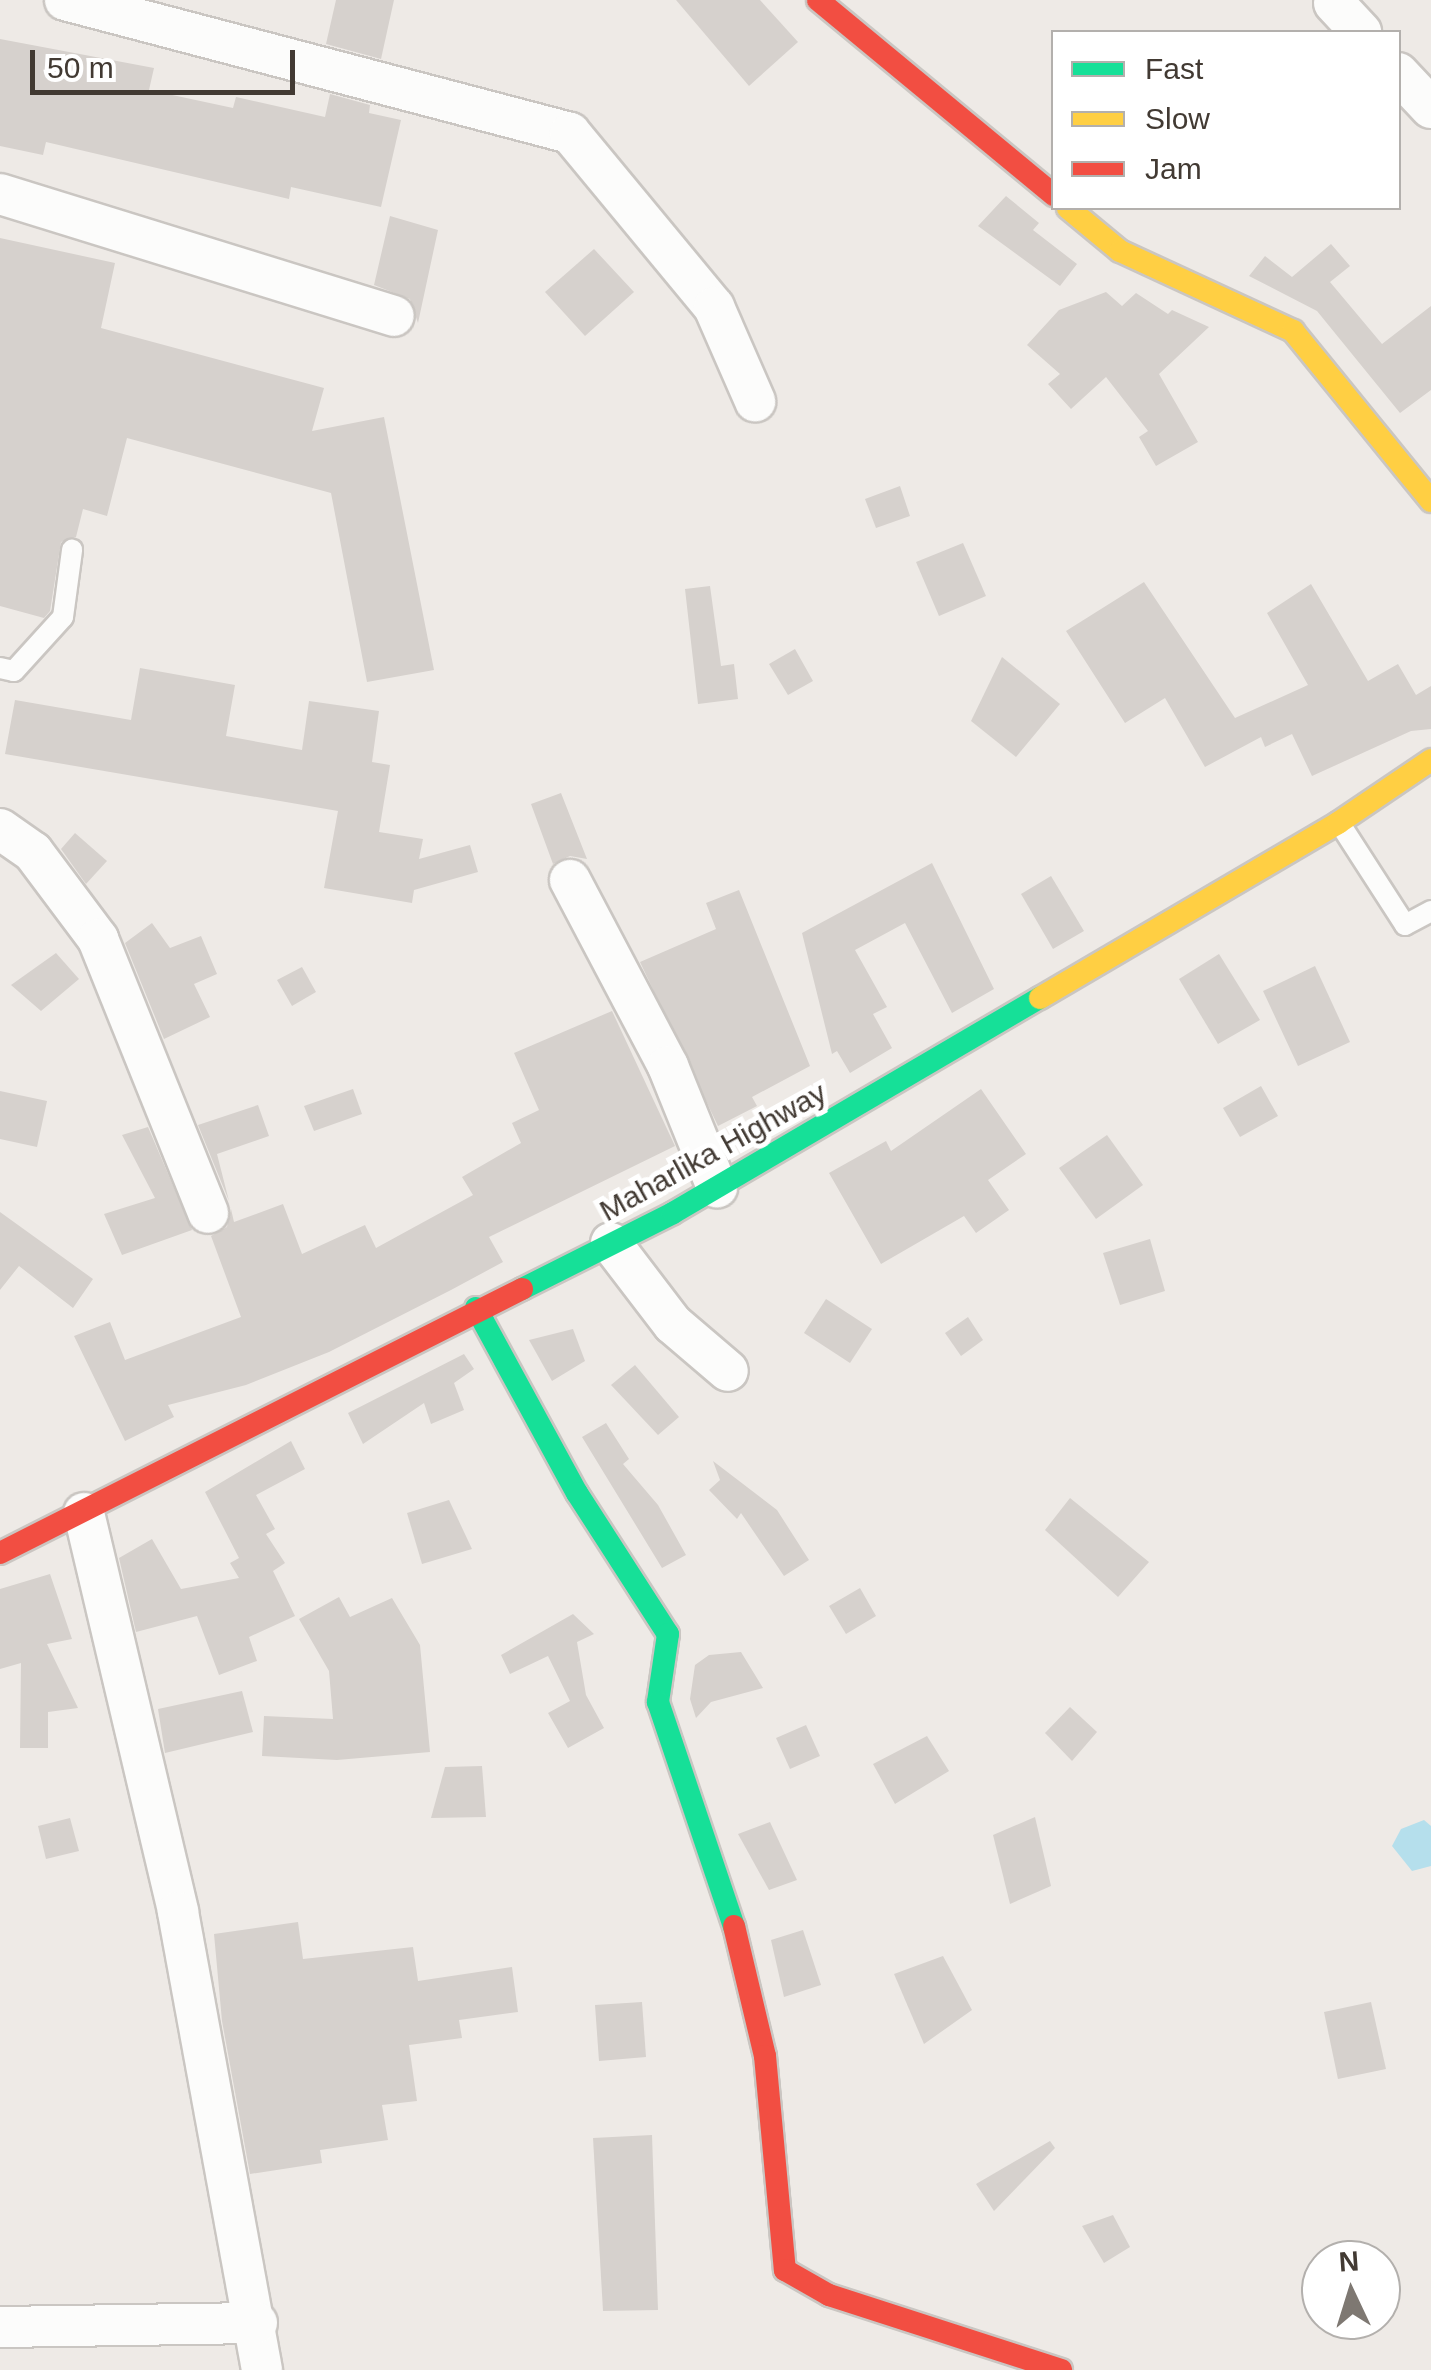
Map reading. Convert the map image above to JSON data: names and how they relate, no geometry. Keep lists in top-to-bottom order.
{
  "streets": {
    "street": ["Maharlika Highway"]
  },
  "legend": ["Fast", "Slow", "Jam"],
  "scale_bar": "50 m",
  "north": "top"
}
